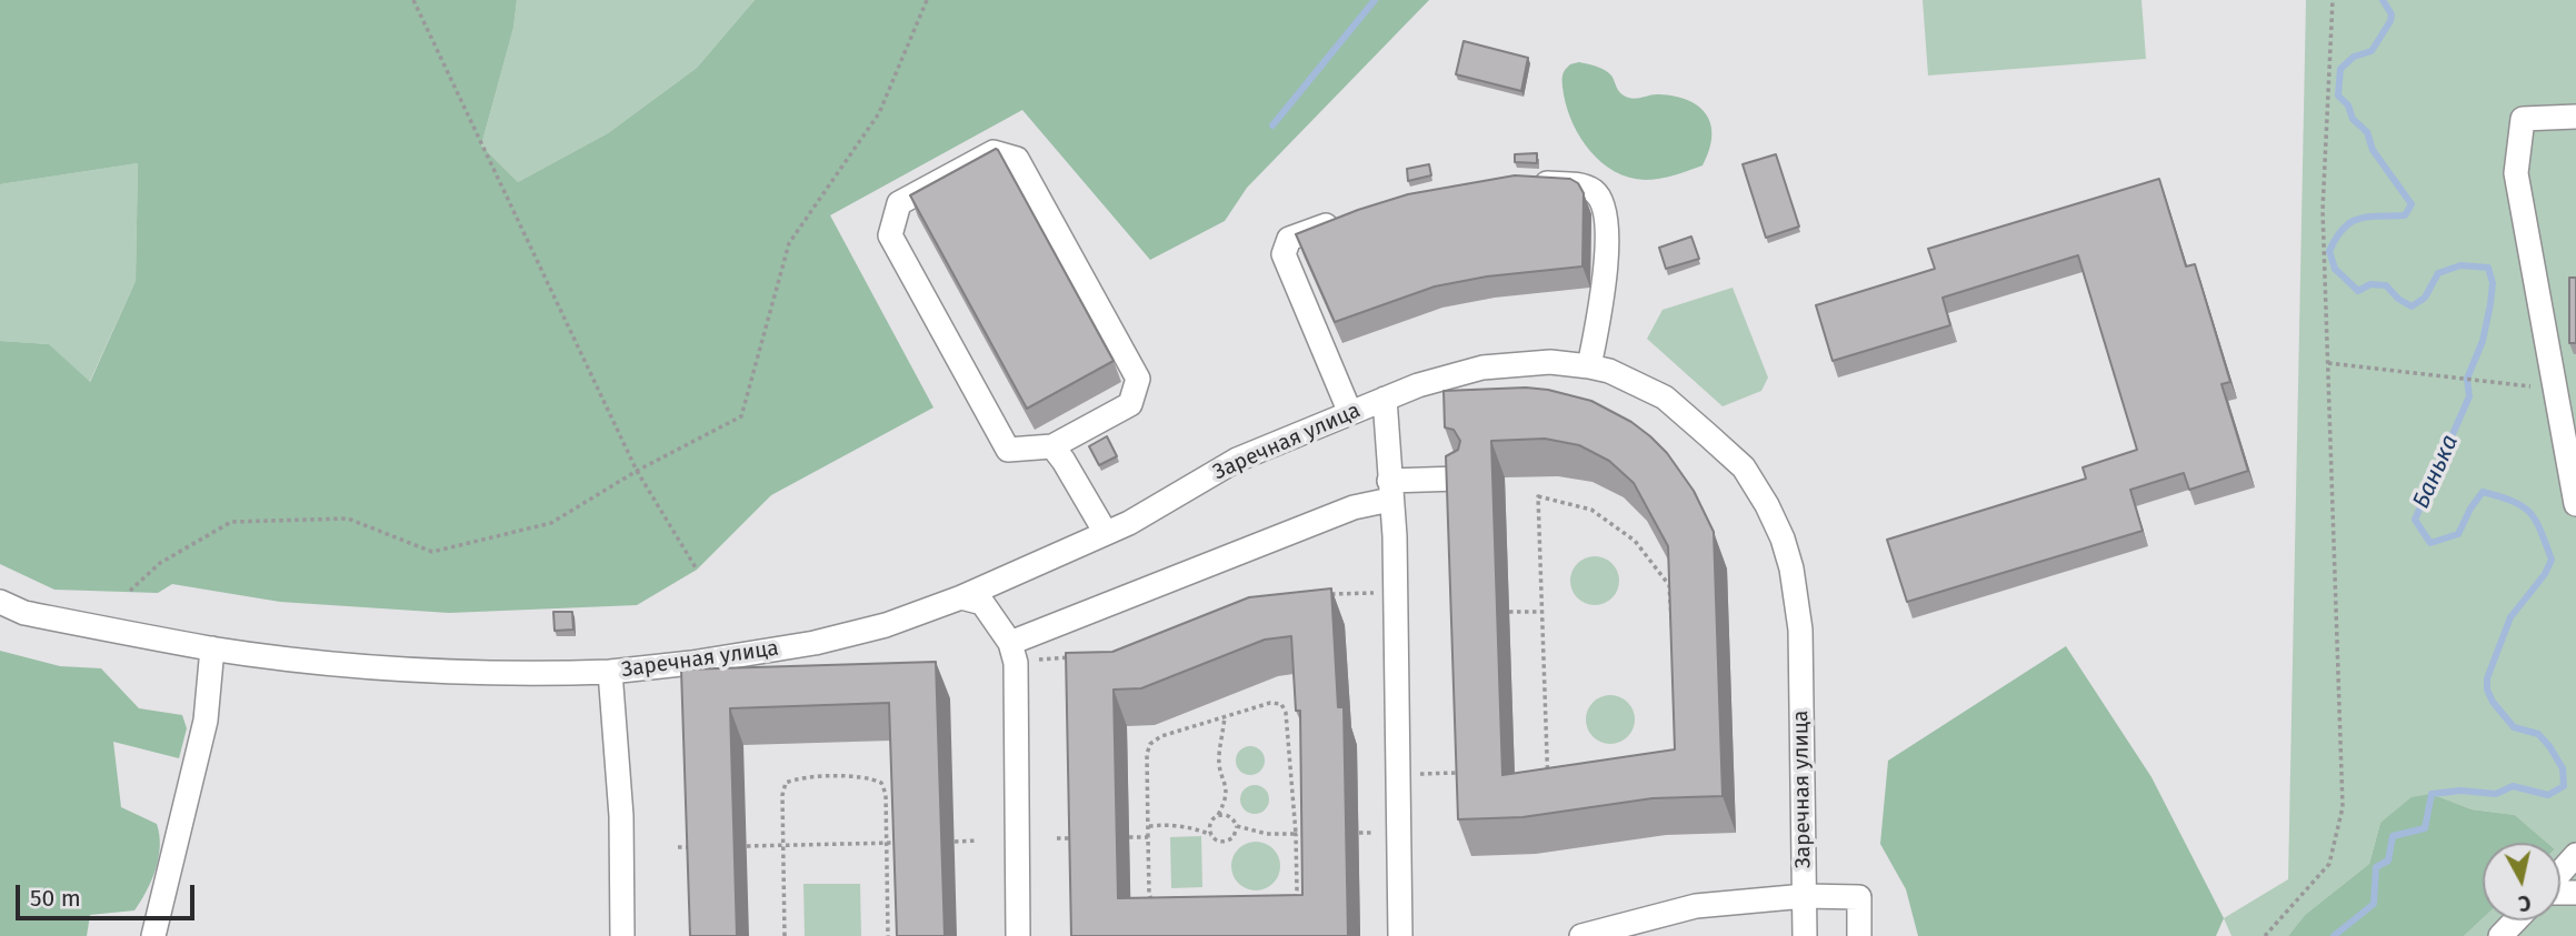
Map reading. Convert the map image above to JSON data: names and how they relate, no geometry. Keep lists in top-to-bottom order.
{
  "streets": {
    "street": ["Заречная улица"]
  },
  "water": ["Банька"],
  "scale_bar": "50 m",
  "north": "bottom"
}
